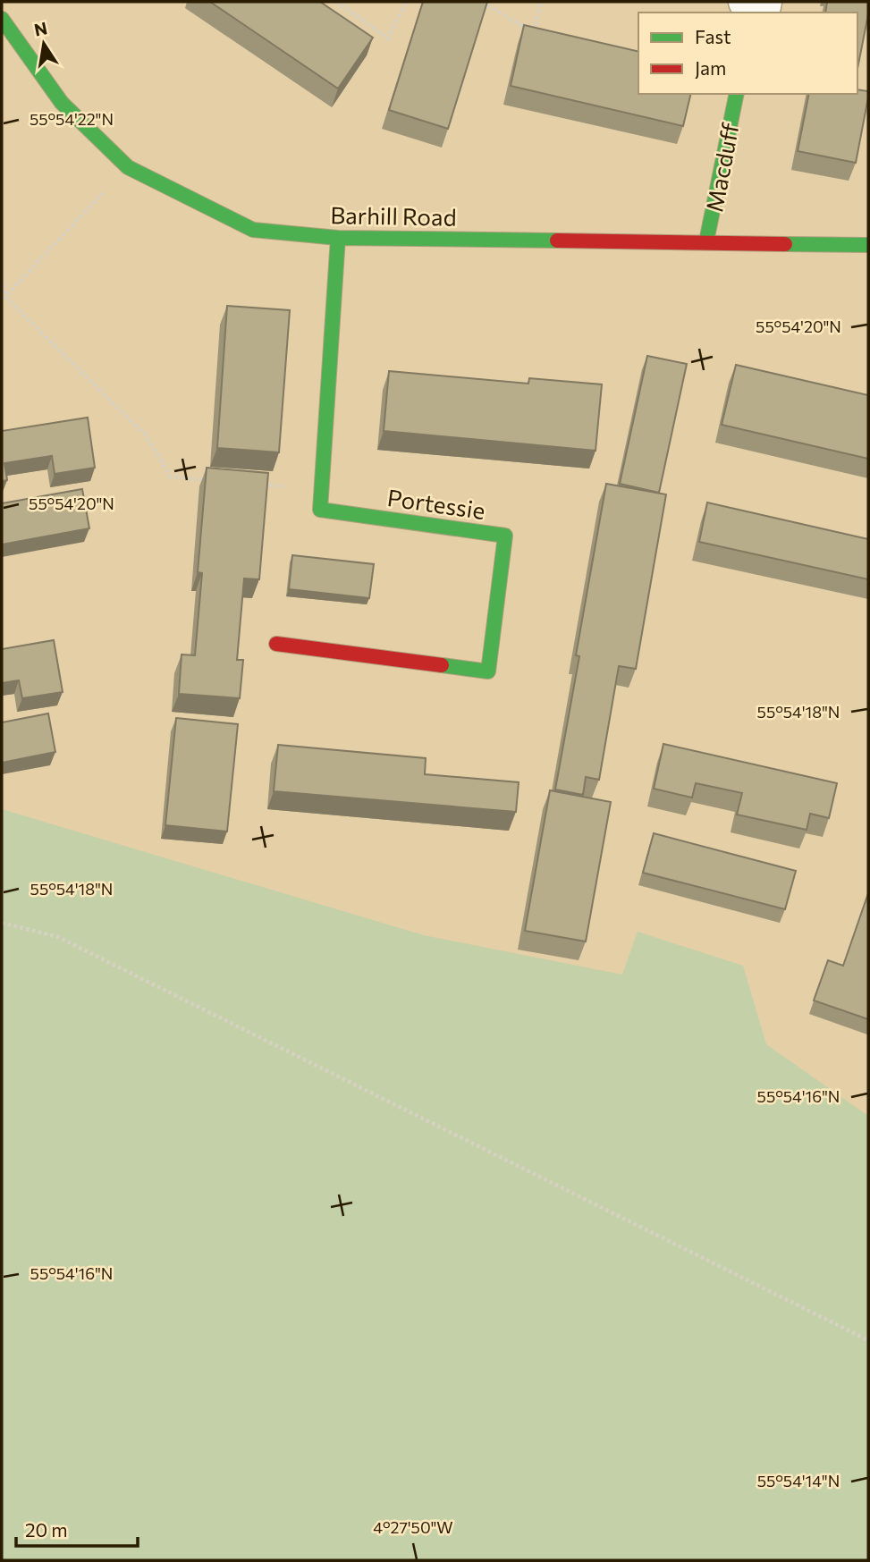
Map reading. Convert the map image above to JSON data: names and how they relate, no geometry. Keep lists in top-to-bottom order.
{
  "streets": {
    "street": ["Macduff", "Barhill Road", "Portessie"]
  },
  "crossings": [
    ["Macduff", "Barhill Road"],
    ["Barhill Road", "Portessie"]
  ],
  "legend": ["Fast", "Jam"],
  "scale_bar": "20 m",
  "north": "top",
  "coordinates": [
    "55°54'22\"N",
    "55°54'20\"N",
    "55°54'18\"N",
    "55°54'16\"N",
    "55°54'14\"N",
    "4°27'50\"W"
  ]
}
